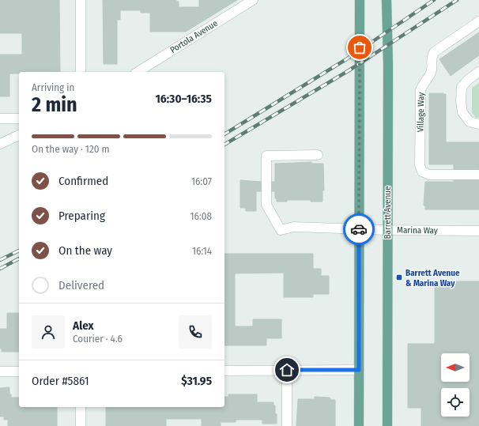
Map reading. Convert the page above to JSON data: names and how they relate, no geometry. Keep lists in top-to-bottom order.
{
  "streets": {
    "main road": ["Barrett Avenue"],
    "street": ["Portola Avenue", "Village Way", "Marina Way"]
  },
  "crossings": [
    ["Barrett Avenue", "Marina Way"]
  ],
  "places": {
    "transit": ["Barrett Avenue & Marina Way"]
  },
  "north": "left",
  "page": {
    "heading": ["2 min", "Arriving in", "16:30–16:35"],
    "panel": [
      "Alex",
      "Courier · 4.6",
      "Order #5861",
      "$31.95"
    ],
    "bar": "On the way · 120 m",
    "list": [
      ["Confirmed", "16:07"],
      ["Preparing", "16:08"],
      ["On the way", "16:14"],
      "Delivered"
    ]
  }
}
